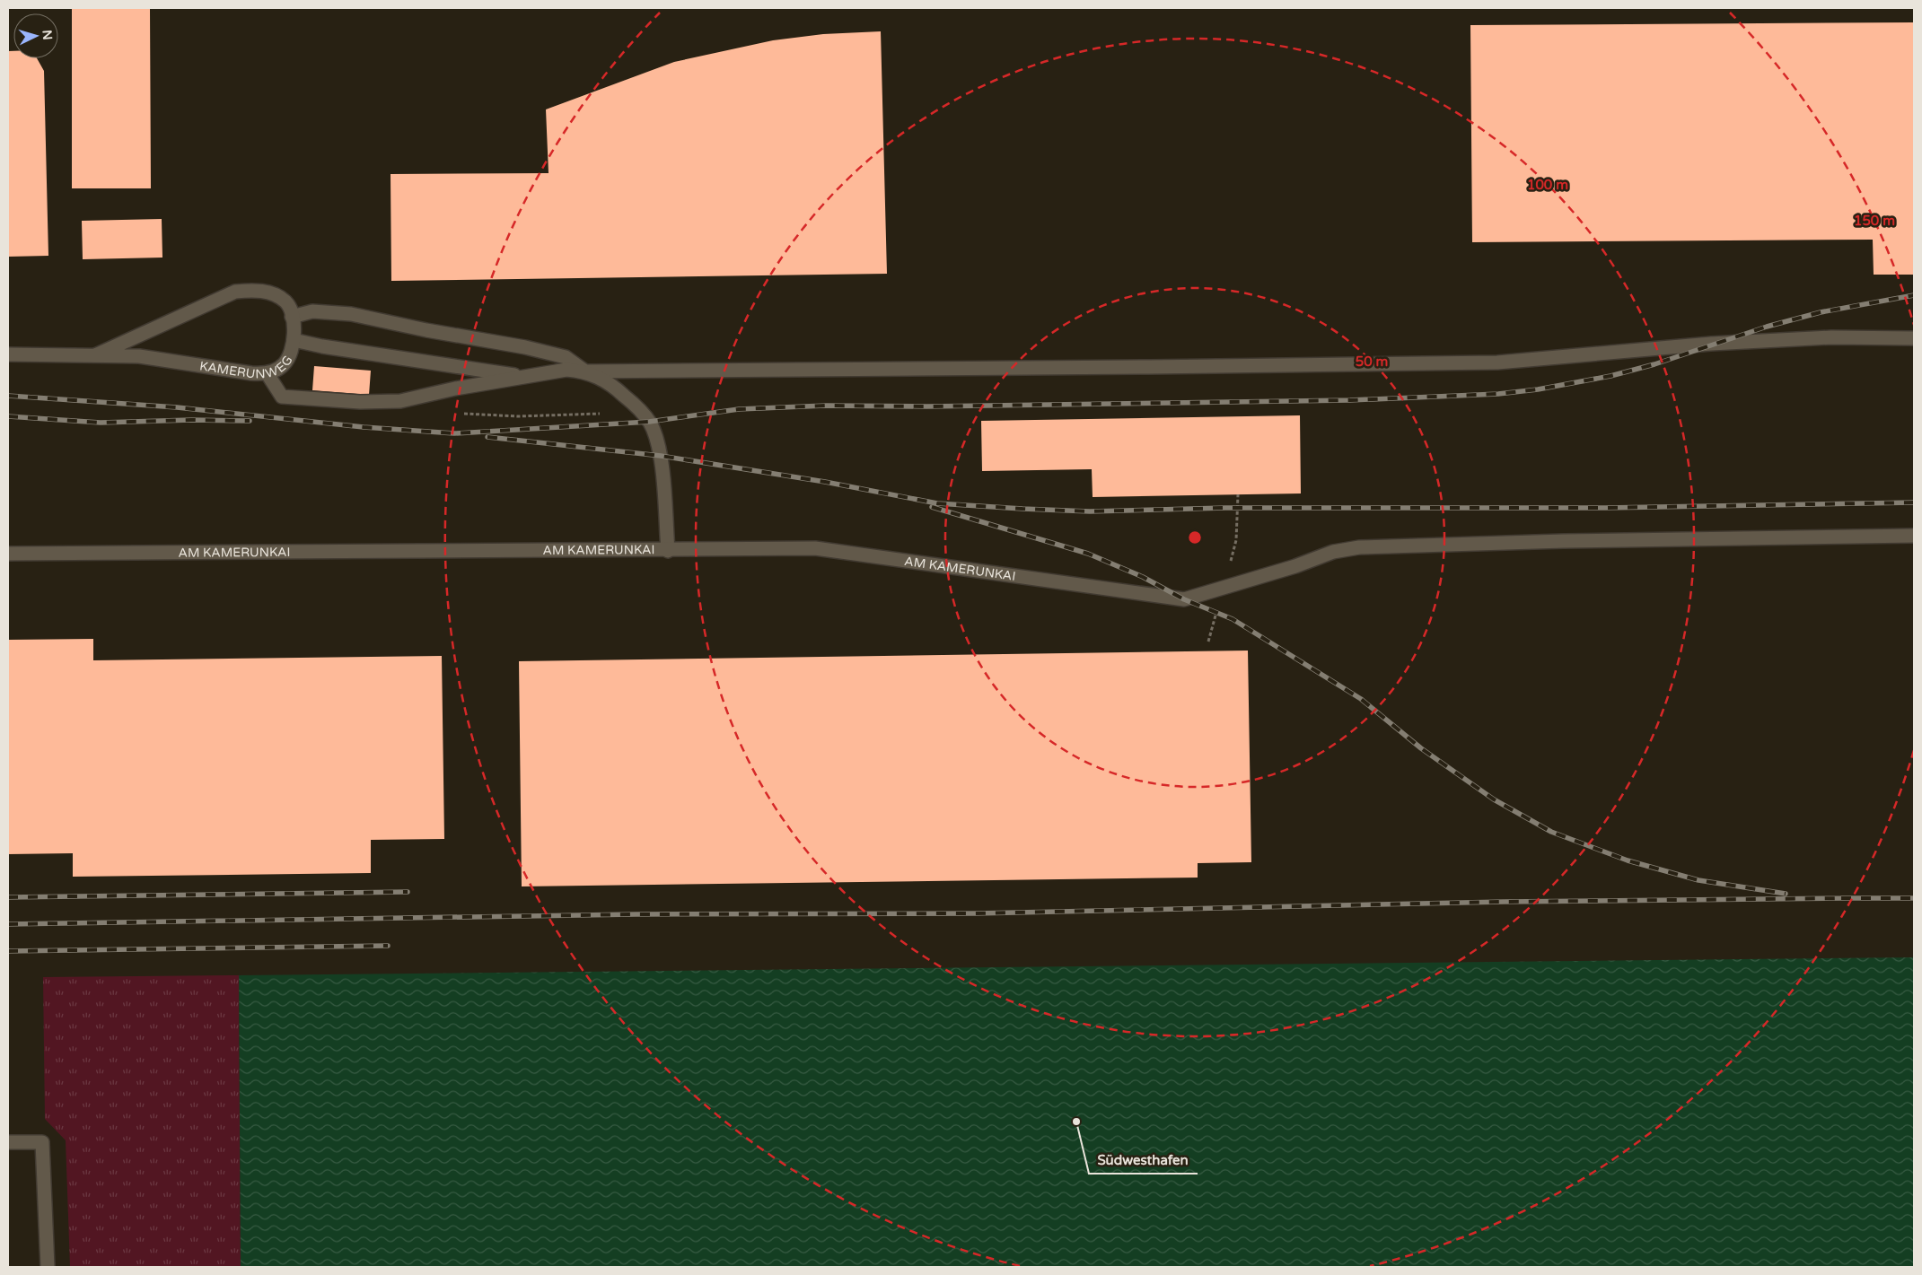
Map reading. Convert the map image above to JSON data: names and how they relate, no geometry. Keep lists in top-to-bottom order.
{
  "streets": {
    "street": ["KAMERUNWEG", "AM KAMERUNKAI"]
  },
  "places": ["Südwesthafen"],
  "north": "right",
  "rings": ["100 m", "150 m", "50 m"]
}
